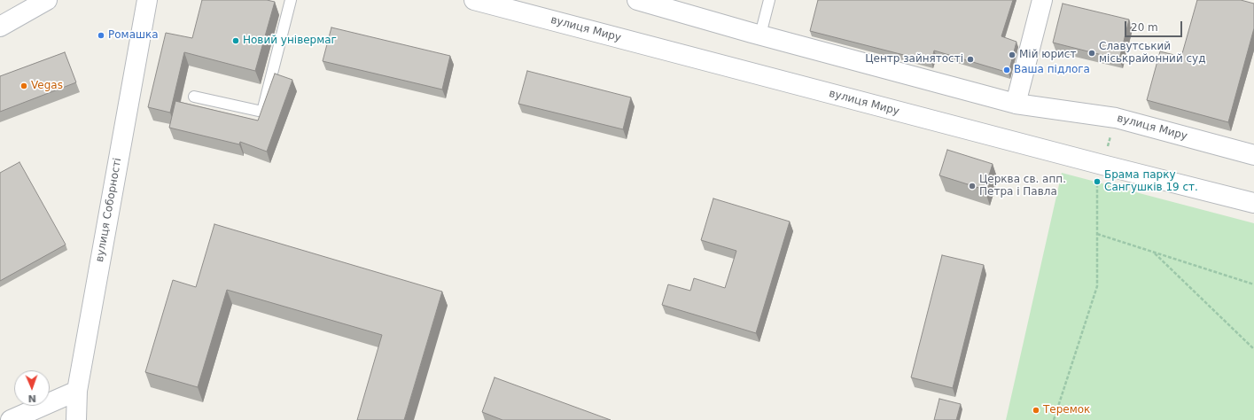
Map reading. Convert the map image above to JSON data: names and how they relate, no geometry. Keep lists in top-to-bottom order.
{
  "streets": {
    "street": ["вулиця Миру", "вулиця Соборності"]
  },
  "places": [
    "Ромашка",
    "Новий універмаг",
    "Славутський міськрайонний суд",
    "Мій юрист",
    "Центр зайнятості",
    "Ваша підлога",
    "Vegas",
    "Брама парку Сангушків 19 ст.",
    "Церква св. апп. Петра і Павла",
    "Теремок"
  ],
  "scale_bar": "20 m",
  "north": "bottom"
}
